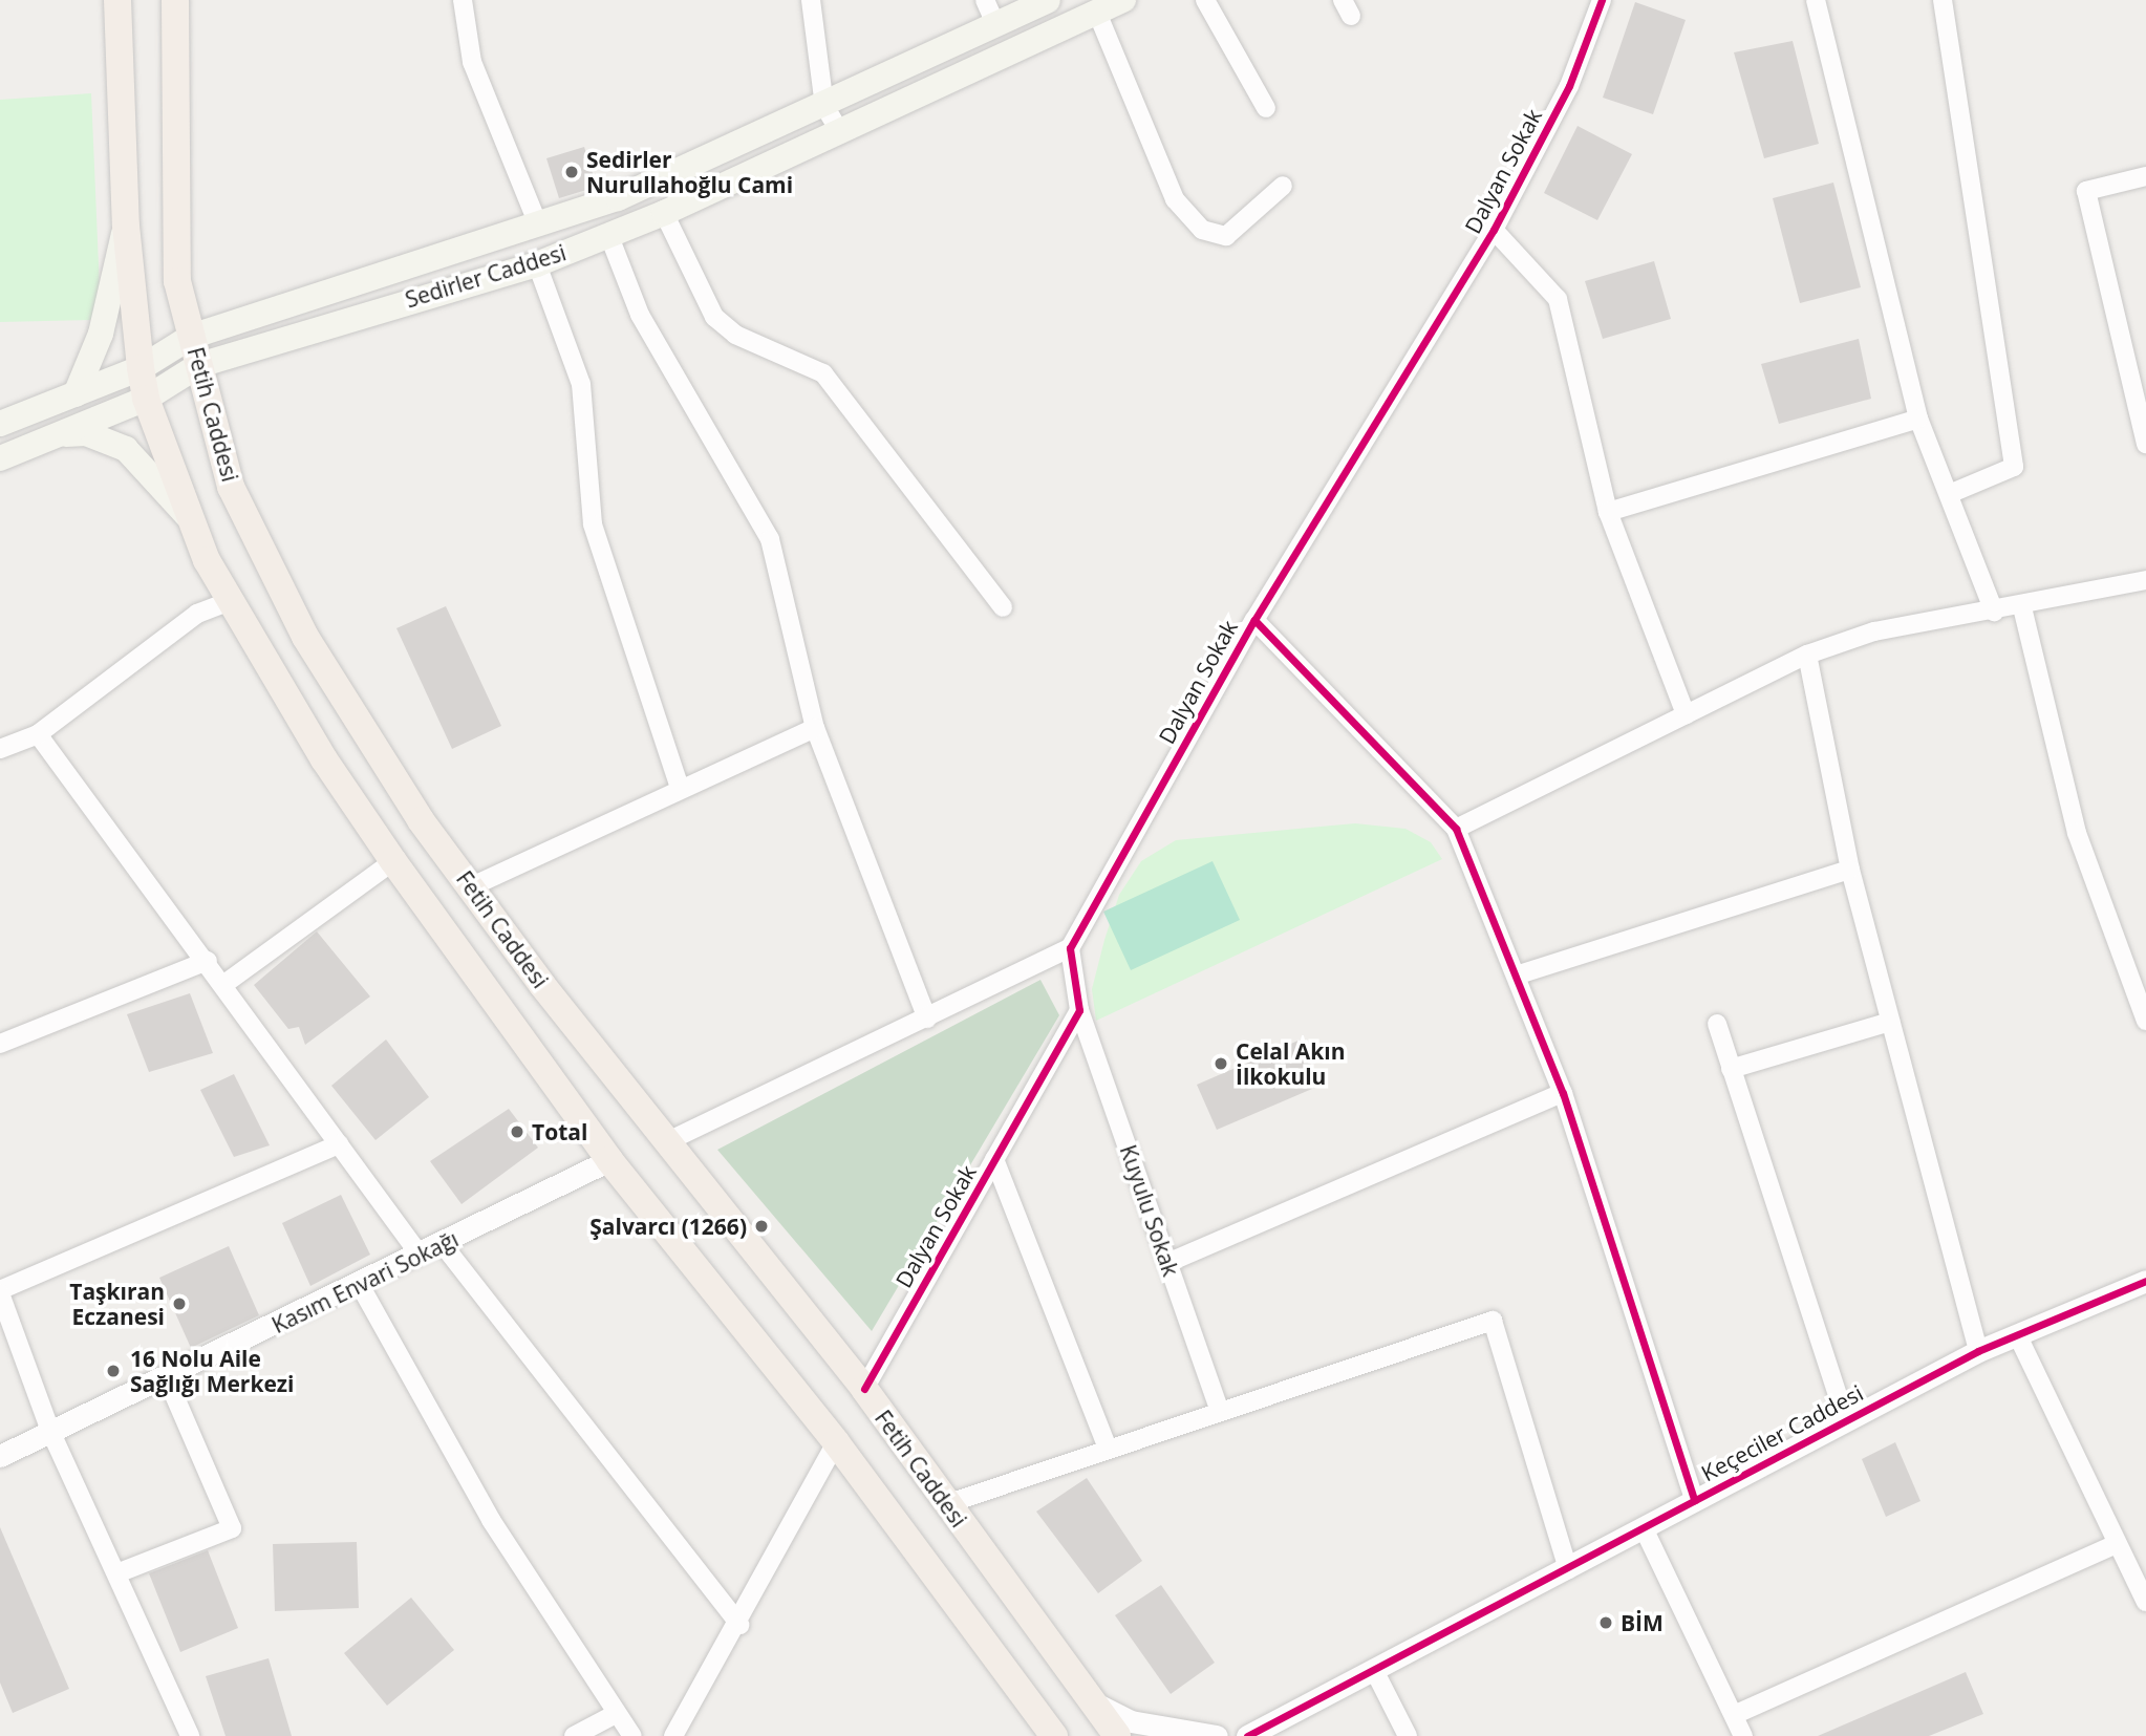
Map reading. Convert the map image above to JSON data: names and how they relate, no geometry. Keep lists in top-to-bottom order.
{
  "streets": {
    "main road": ["Sedirler Caddesi", "Fetih Caddesi"],
    "street": [
      "Dalyan Sokak",
      "Kuyulu Sokak",
      "Kasım Envari Sokağı",
      "Keçeciler Caddesi"
    ]
  },
  "crossings": [
    ["Dalyan Sokak", "Fetih Caddesi"],
    ["Dalyan Sokak", "Kuyulu Sokak"],
    ["Sedirler Caddesi", "Fetih Caddesi"]
  ],
  "places": [
    "Sedirler Nurullahoğlu Cami",
    "Celal Akın İlkokulu",
    "Total",
    "Şalvarcı (1266)",
    "Taşkıran Eczanesi",
    "16 Nolu Aile Sağlığı Merkezi",
    "BİM"
  ]
}
